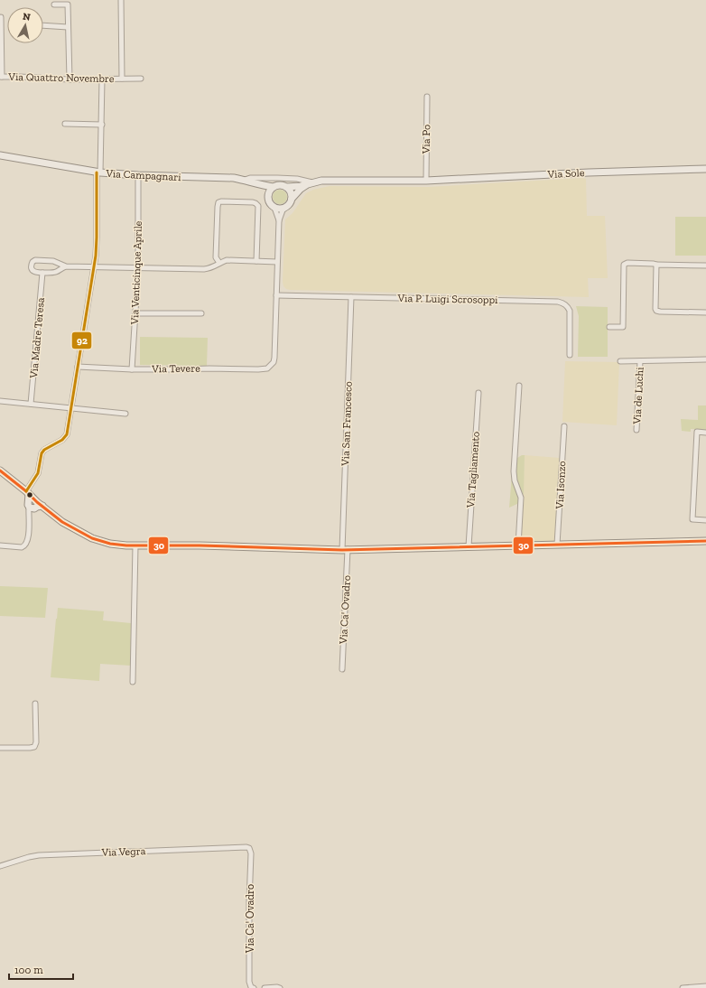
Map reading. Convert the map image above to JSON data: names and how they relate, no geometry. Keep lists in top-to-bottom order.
{
  "streets": {
    "main road": ["Via Sole", "Via Campagnari"],
    "street": [
      "Via Quattro Novembre",
      "Via Po",
      "Via Venticinque Aprile",
      "Via P. Luigi Scrosoppi",
      "Via Madre Teresa",
      "Via Tevere",
      "Via de Luchi",
      "Via San Francesco",
      "Via Tagliamento",
      "Via Isonzo",
      "Via Ca' Ovadro",
      "Via Vegra"
    ]
  },
  "crossings": [
    ["Via Po", "Via Sole"],
    ["Via Po", "Via Campagnari"],
    ["Via Sole", "Via Campagnari"],
    ["Via Campagnari", "Via Venticinque Aprile"],
    ["Via Venticinque Aprile", "Via Tevere"],
    ["Via P. Luigi Scrosoppi", "Via Tevere"],
    ["Via P. Luigi Scrosoppi", "Via San Francesco"],
    ["Via San Francesco", "Via Ca' Ovadro"],
    ["Via Ca' Ovadro", "Via Vegra"]
  ],
  "lines": ["transit line 92", "transit line 30"],
  "scale_bar": "100 m",
  "north": "top"
}
